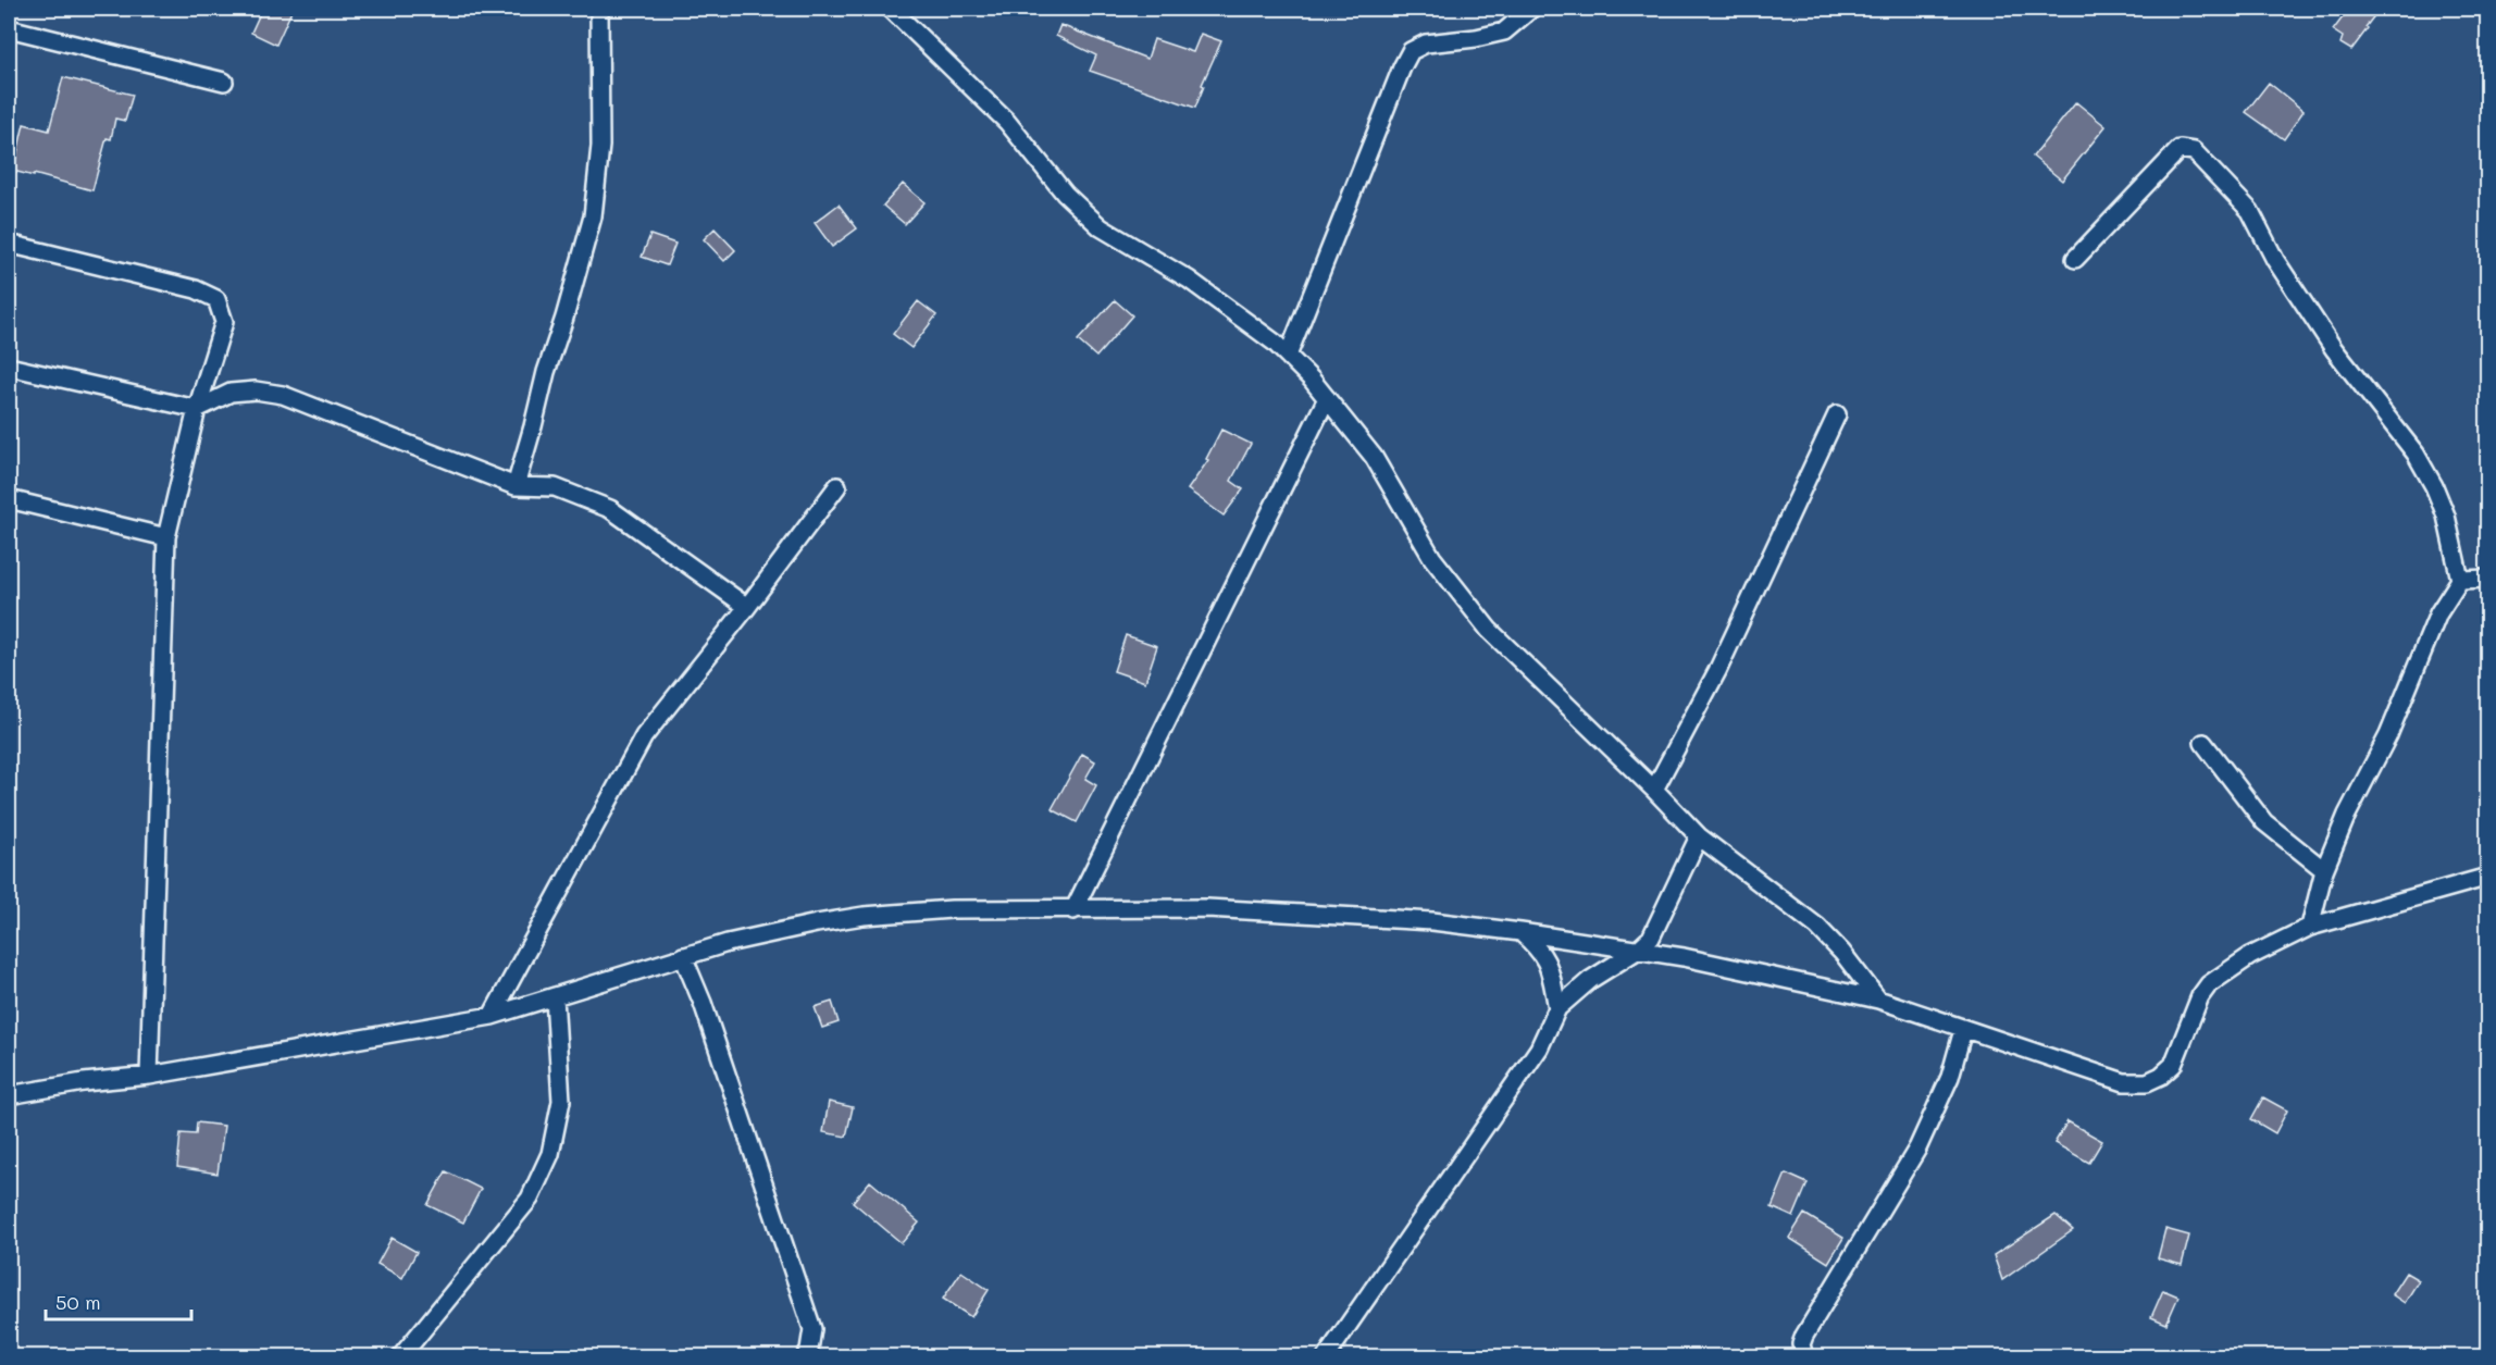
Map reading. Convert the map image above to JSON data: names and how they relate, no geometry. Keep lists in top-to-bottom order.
{
  "scale_bar": "50 m"
}
